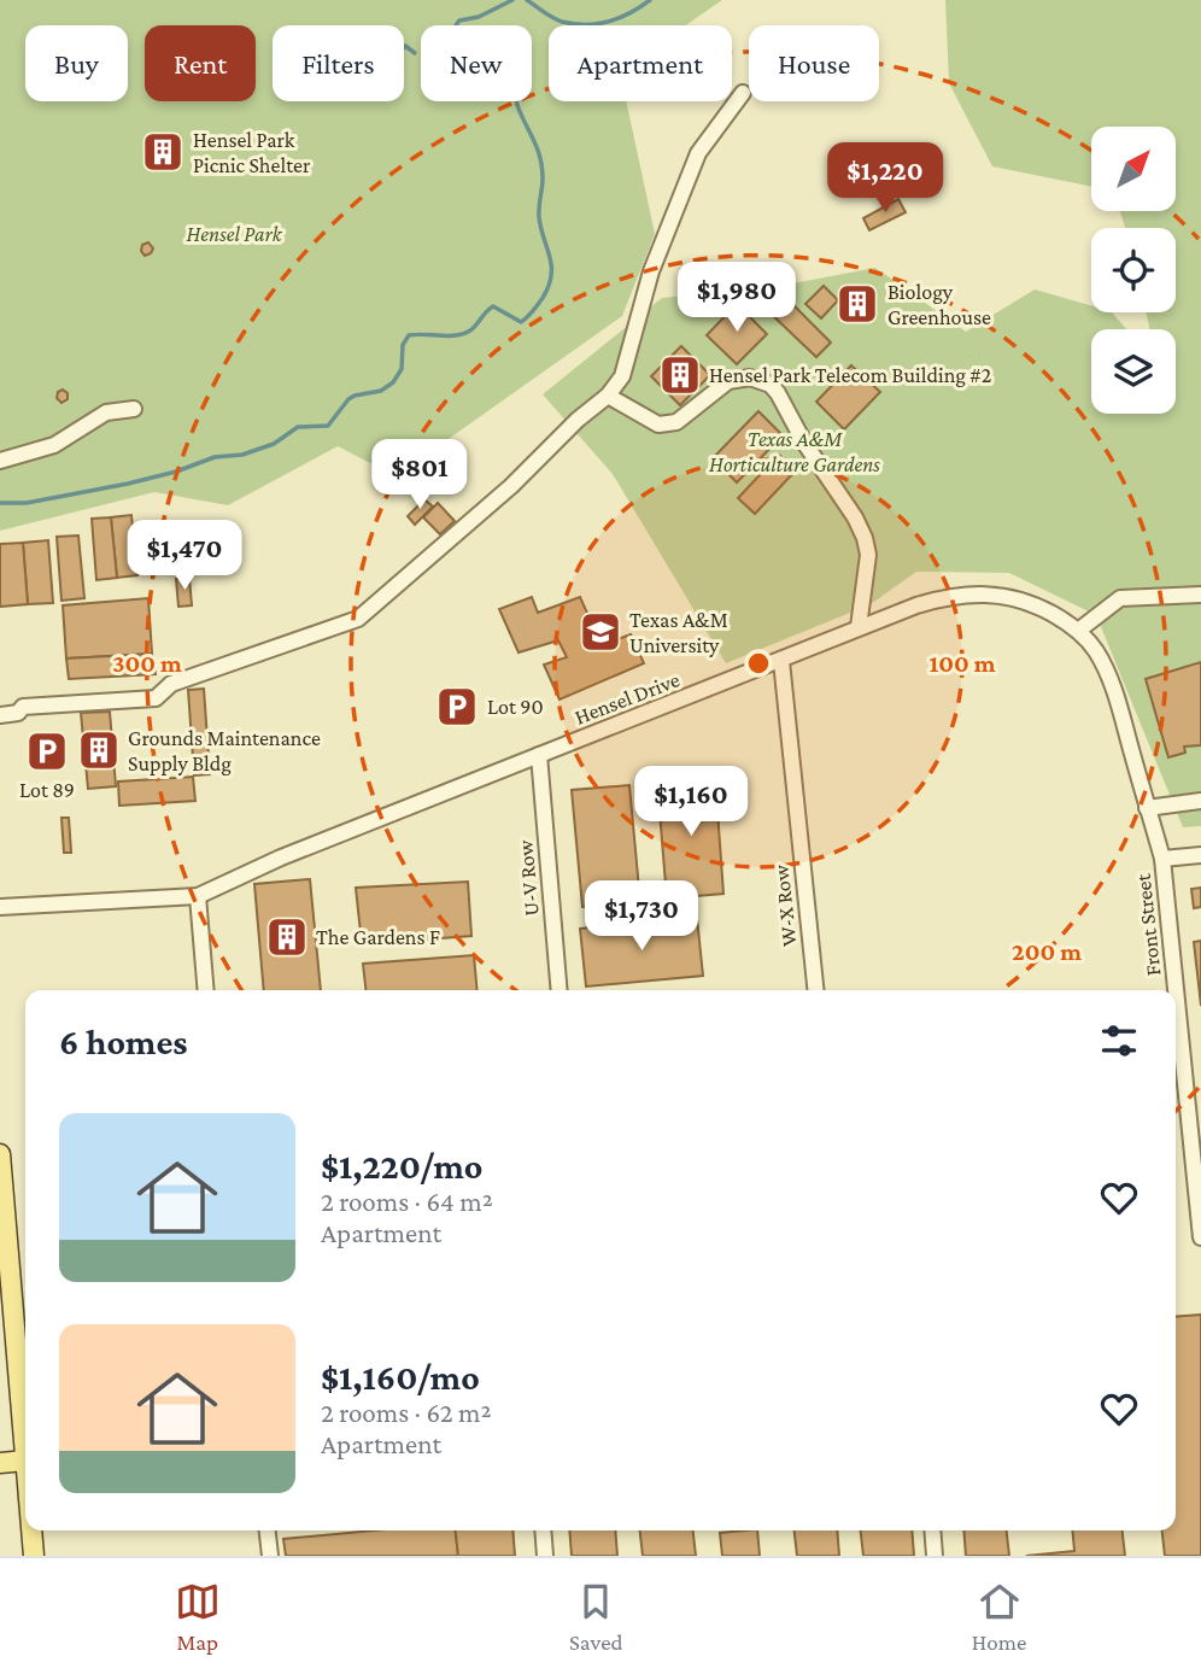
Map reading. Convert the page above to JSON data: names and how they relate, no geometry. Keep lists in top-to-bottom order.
{
  "streets": {
    "street": [
      "Hensel Drive",
      "U-V Row",
      "W-X Row",
      "Front Street"
    ]
  },
  "crossings": [
    ["Hensel Drive", "U-V Row"],
    ["Hensel Drive", "W-X Row"],
    ["Hensel Drive", "Front Street"]
  ],
  "parks": ["Hensel Park", "Texas A&M Horticulture Gardens"],
  "places": {
    "building": [
      "Hensel Park Picnic Shelter",
      "Biology Greenhouse",
      "Hensel Park Telecom Building #2",
      "Grounds Maintenance Supply Bldg",
      "The Gardens F"
    ],
    "school or university": ["Texas A&M University"],
    "parking": ["Lot 90", "Lot 89"]
  },
  "north": "top right",
  "page": {
    "chip": [
      "Buy",
      "Rent",
      "Filters",
      "New",
      "Apartment",
      "House"
    ],
    "price": [
      "$1,220",
      "$1,980",
      "$801",
      "$1,470",
      "$1,160",
      "$1,730"
    ],
    "heading": "6 homes",
    "list": [
      {
        "name": "$1,220/mo",
        "note": "2 rooms · 64 m² · Apartment"
      },
      {
        "name": "$1,160/mo",
        "note": "2 rooms · 62 m² · Apartment"
      }
    ],
    "tabs": ["Map", "Saved", "Home"]
  },
  "rings": ["100 m", "300 m", "200 m"]
}
